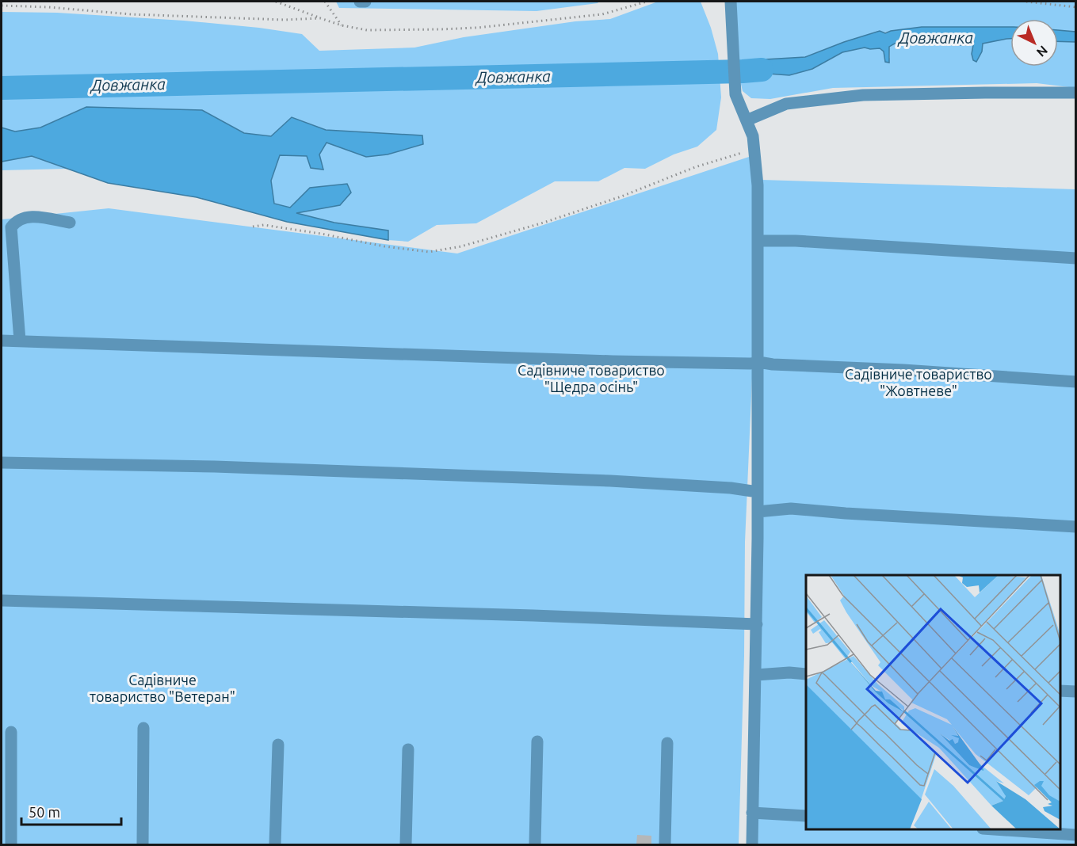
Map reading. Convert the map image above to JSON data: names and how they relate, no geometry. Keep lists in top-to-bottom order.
{
  "water": ["Довжанка"],
  "parks": ["Садівниче товариство \"Щедра осінь\"", "Садівниче товариство \"Жовтневе\"", "Садівниче товариство \"Ветеран\""],
  "scale_bar": "50 m",
  "north": "bottom right"
}
